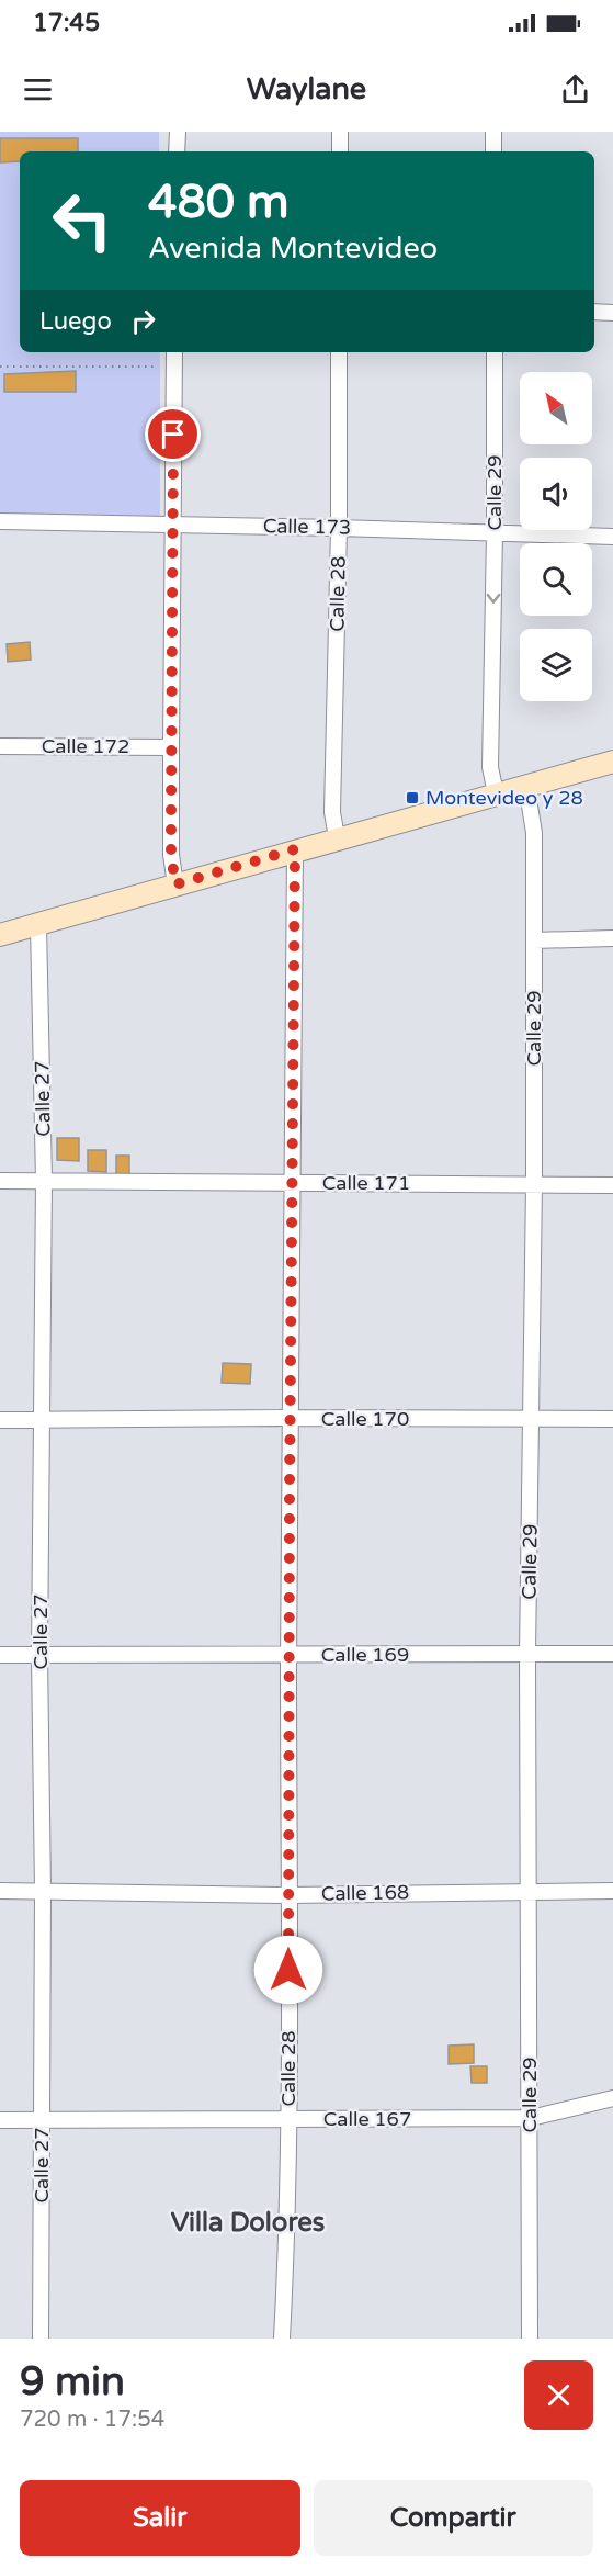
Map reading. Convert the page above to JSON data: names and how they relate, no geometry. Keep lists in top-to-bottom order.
{
  "streets": {
    "street": [
      "Calle 29",
      "Calle 173",
      "Calle 28",
      "Calle 172",
      "Calle 27",
      "Calle 171",
      "Calle 170",
      "Calle 169",
      "Calle 168",
      "Calle 167"
    ]
  },
  "crossings": [
    ["Calle 29", "Calle 173"],
    ["Calle 29", "Calle 171"],
    ["Calle 29", "Calle 170"],
    ["Calle 29", "Calle 169"],
    ["Calle 29", "Calle 168"],
    ["Calle 29", "Calle 167"],
    ["Calle 173", "Calle 28"],
    ["Calle 28", "Calle 171"],
    ["Calle 28", "Calle 170"],
    ["Calle 28", "Calle 169"],
    ["Calle 28", "Calle 168"],
    ["Calle 28", "Calle 167"],
    ["Calle 27", "Calle 171"],
    ["Calle 27", "Calle 170"],
    ["Calle 27", "Calle 169"],
    ["Calle 27", "Calle 168"],
    ["Calle 27", "Calle 167"]
  ],
  "districts": ["Villa Dolores"],
  "places": {
    "transit": ["Montevideo y 28"]
  },
  "north": "top left",
  "page": {
    "status": "17:45",
    "header": "Waylane",
    "turn": ["480 m", "Avenida Montevideo"],
    "then": "Luego",
    "heading": ["9 min", "720 m · 17:54"],
    "buttons": ["Salir", "Compartir"]
  }
}
